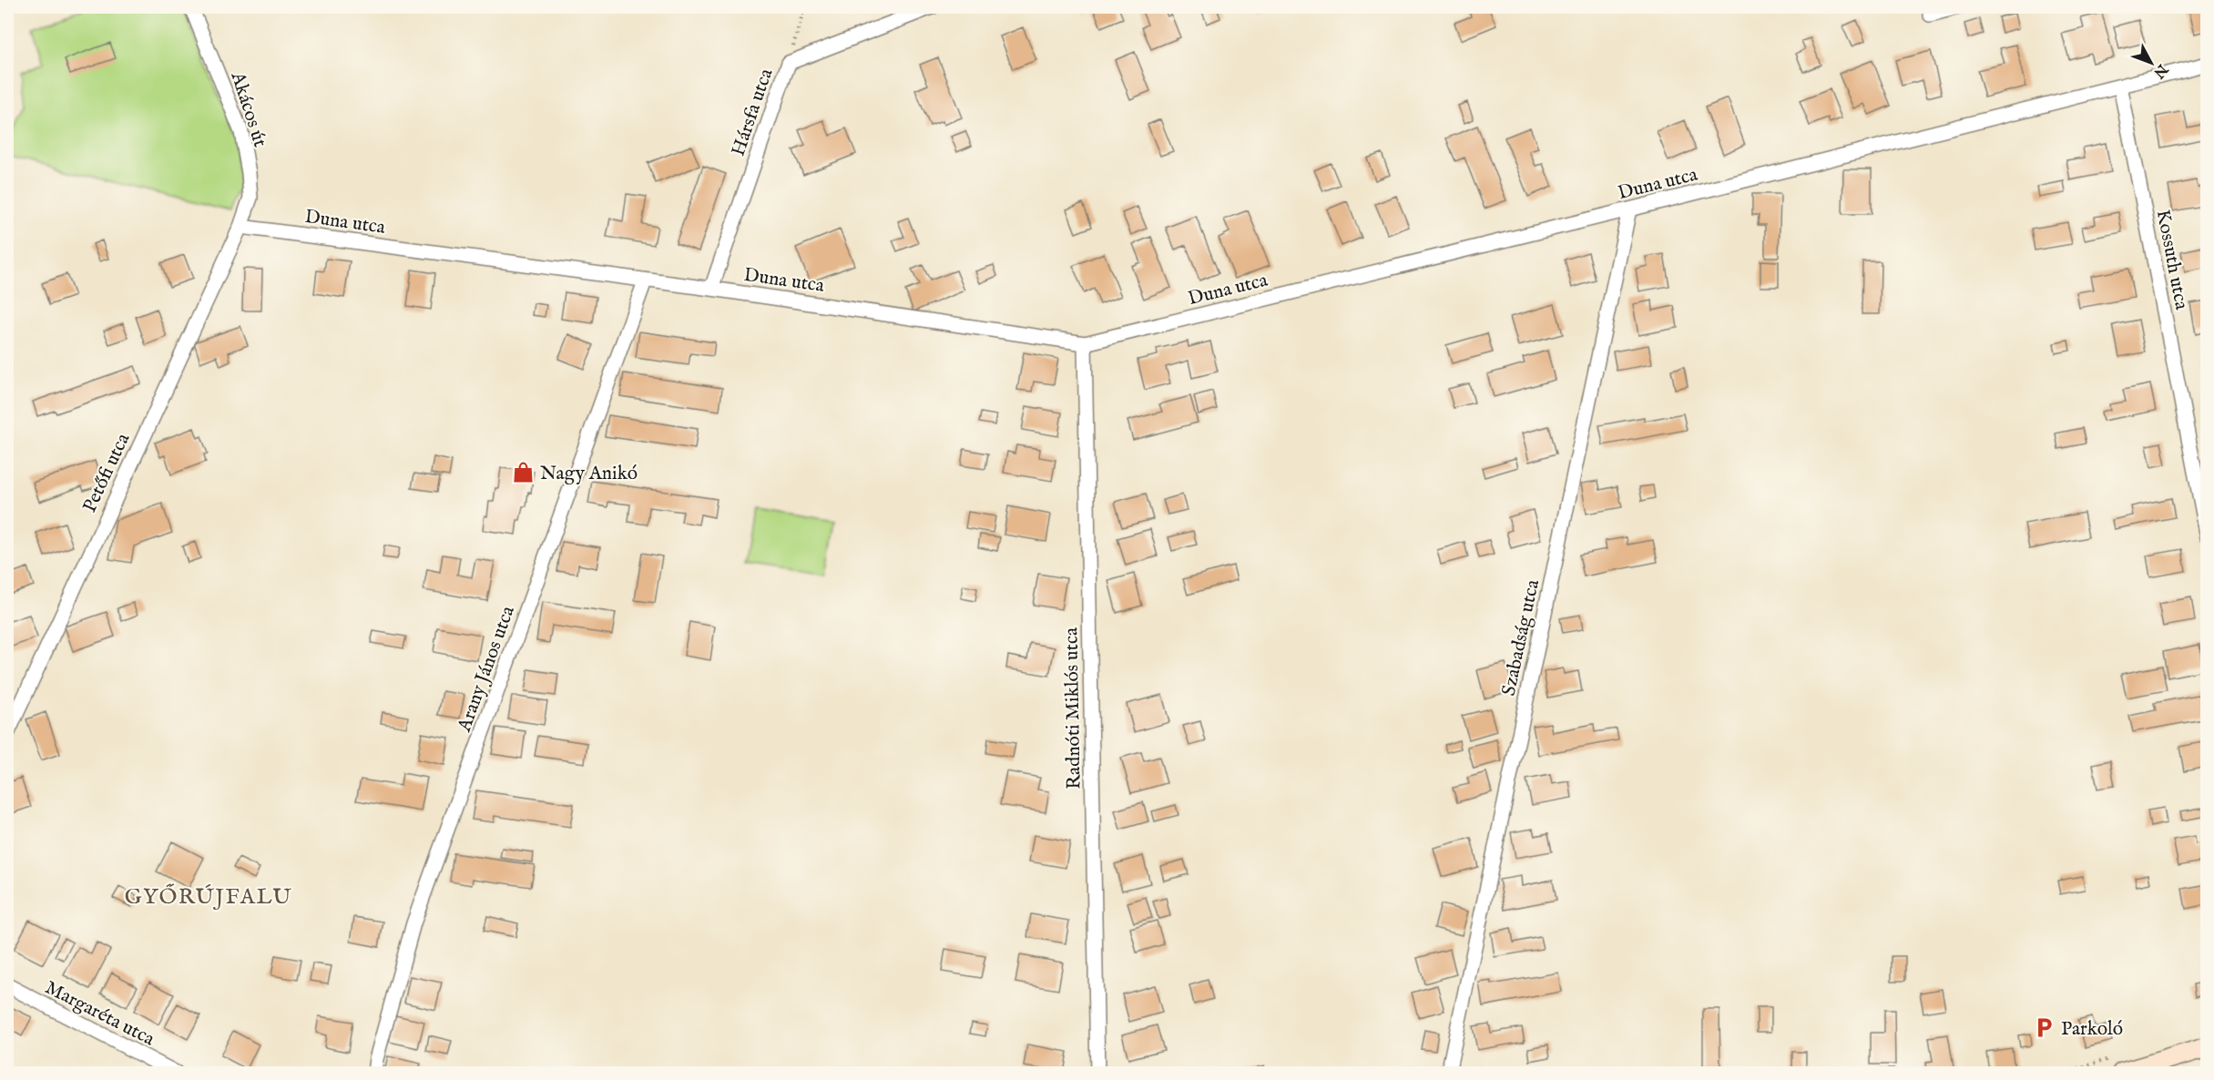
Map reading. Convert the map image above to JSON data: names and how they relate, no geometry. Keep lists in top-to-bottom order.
{
  "streets": {
    "street": [
      "Akácos út",
      "Hársfa utca",
      "Duna utca",
      "Kossuth utca",
      "Petőfi utca",
      "Szabadság utca",
      "Arany János utca",
      "Radnóti Miklós utca",
      "Margaréta utca"
    ]
  },
  "crossings": [
    ["Akácos út", "Duna utca"],
    ["Akácos út", "Petőfi utca"],
    ["Hársfa utca", "Duna utca"],
    ["Duna utca", "Kossuth utca"],
    ["Duna utca", "Petőfi utca"],
    ["Duna utca", "Szabadság utca"],
    ["Duna utca", "Arany János utca"],
    ["Duna utca", "Radnóti Miklós utca"]
  ],
  "districts": ["GYŐRÚJFALU"],
  "places": {
    "shop": ["Nagy Anikó"],
    "parking": ["Parkoló"]
  },
  "north": "bottom right"
}
